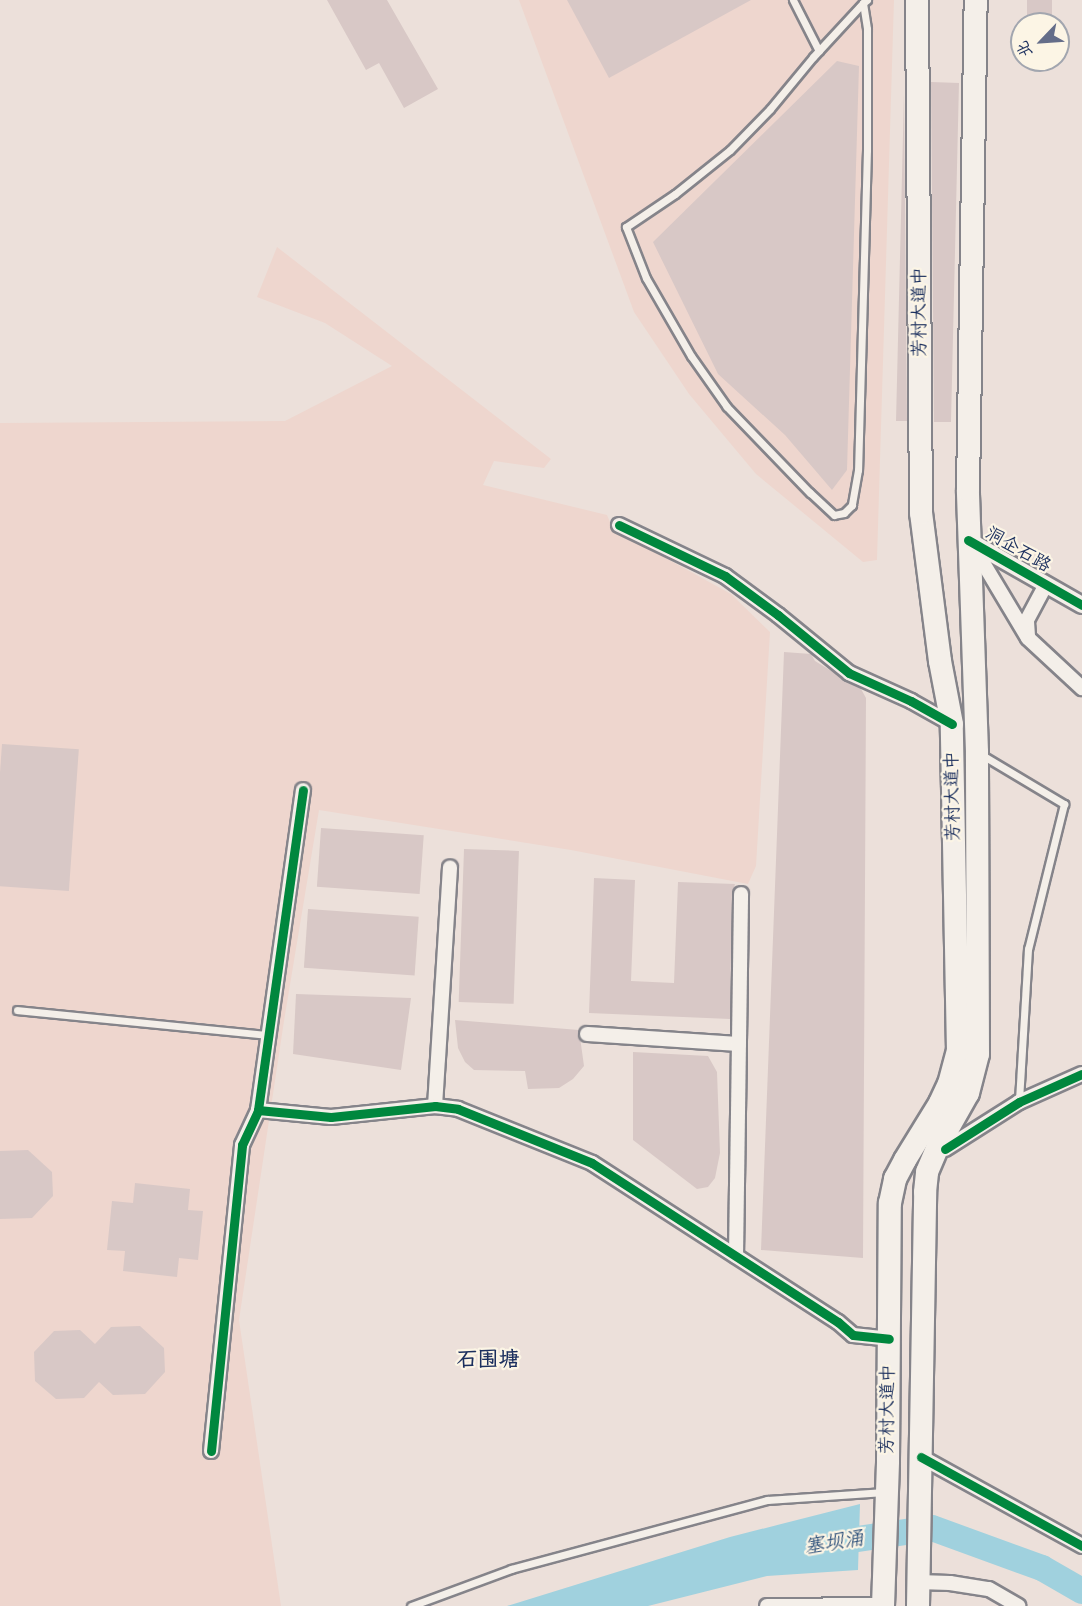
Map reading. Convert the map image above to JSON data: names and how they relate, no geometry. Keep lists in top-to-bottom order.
{
  "streets": {
    "highway": ["芳村大道中"],
    "street": ["洞企石路"]
  },
  "crossings": [
    ["芳村大道中", "洞企石路"]
  ],
  "districts": ["石围塘"],
  "water": ["塞坝涌"],
  "north": "bottom left"
}
